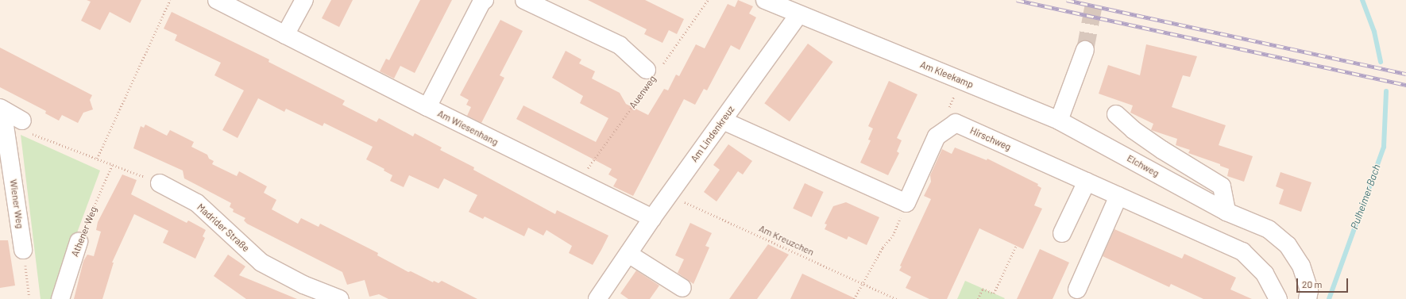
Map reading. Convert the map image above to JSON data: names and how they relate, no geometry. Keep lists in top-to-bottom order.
{
  "streets": {
    "street": [
      "Am Kleekamp",
      "Auenweg",
      "Am Wiesenhang",
      "Am Lindenkreuz",
      "Hirschweg",
      "Elchweg",
      "Wiener Weg",
      "Madrider Straße",
      "Athener Weg"
    ],
    "path": ["Am Kreuzchen"]
  },
  "crossings": [
    ["Am Kleekamp", "Am Lindenkreuz"],
    ["Am Kleekamp", "Elchweg"],
    ["Auenweg", "Am Wiesenhang"],
    ["Am Wiesenhang", "Am Lindenkreuz"],
    ["Am Lindenkreuz", "Am Kreuzchen"]
  ],
  "water": ["Pulheimer Bach"],
  "scale_bar": "20 m"
}
